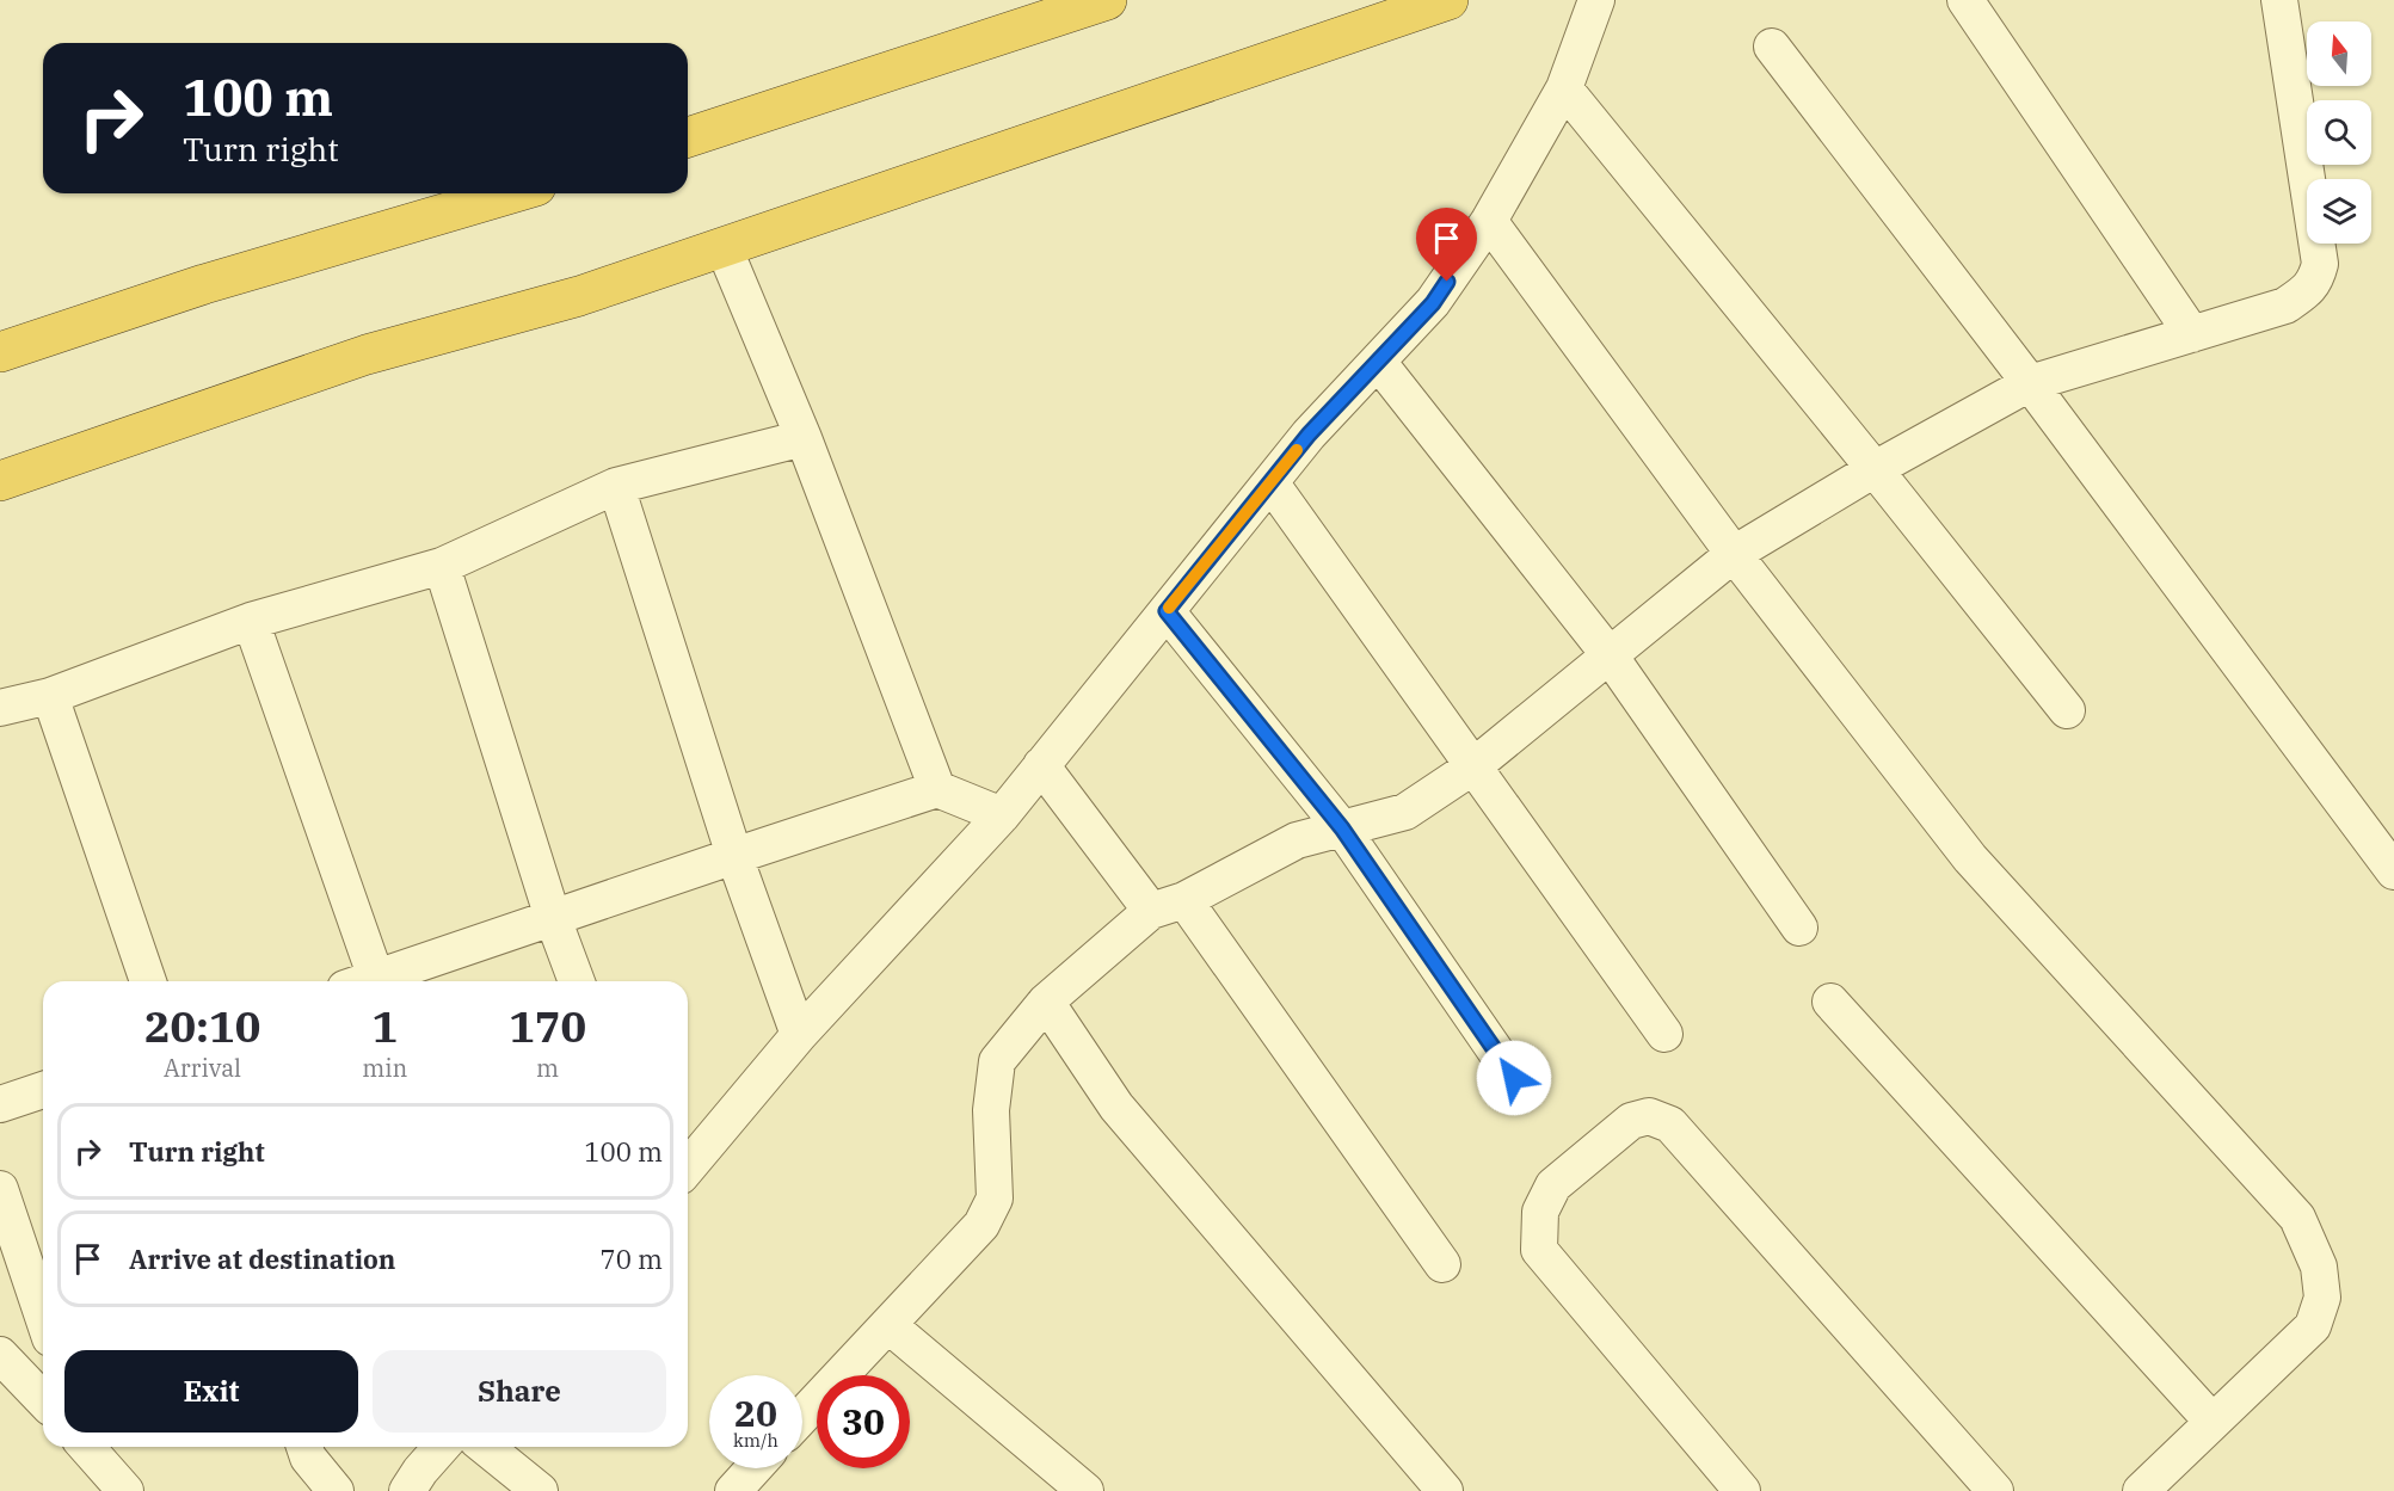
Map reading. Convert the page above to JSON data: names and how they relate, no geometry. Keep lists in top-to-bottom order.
{
  "north": "top",
  "page": {
    "turn": ["100 m", "Turn right"],
    "eta": [
      "20:10",
      "Arrival",
      "1",
      "min",
      "170",
      "m"
    ],
    "list": [
      {
        "name": "Turn right",
        "value": "100 m"
      },
      {
        "name": "Arrive at destination",
        "value": "70 m"
      }
    ],
    "buttons": ["Exit", "Share"],
    "speed": "20 km/h",
    "limit": "30"
  }
}
